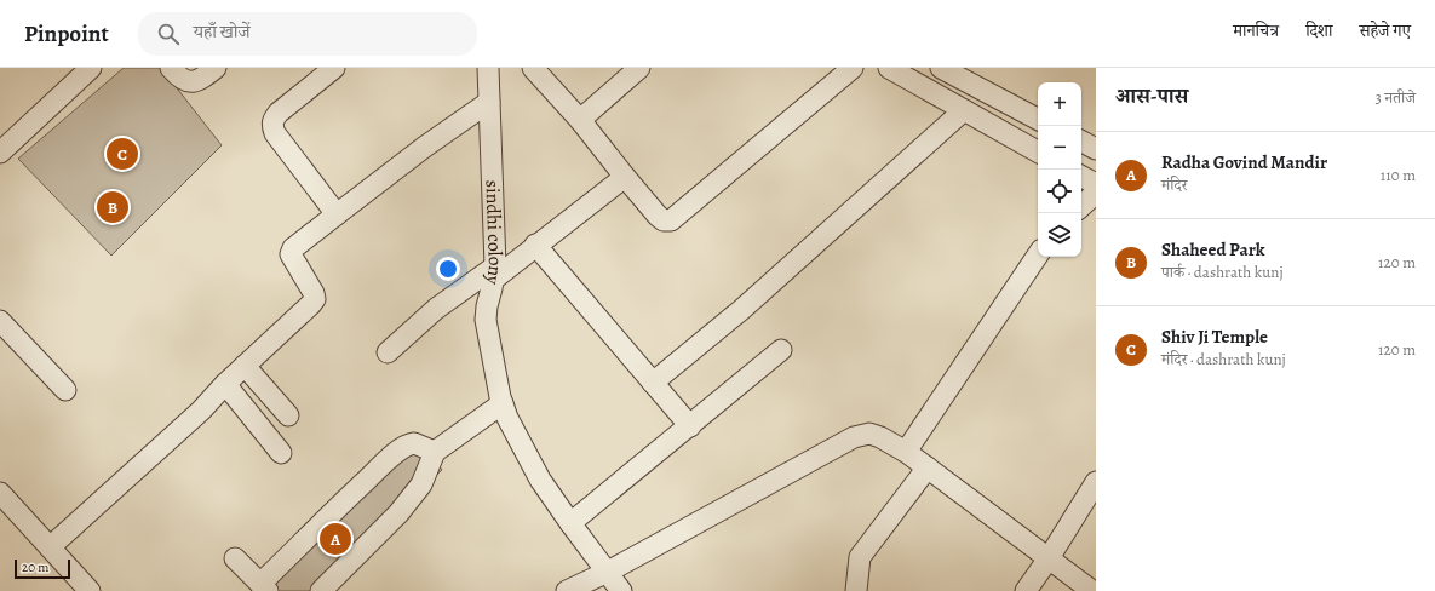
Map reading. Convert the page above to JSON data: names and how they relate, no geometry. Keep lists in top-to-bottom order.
{
  "streets": {
    "street": ["sindhi colony"]
  },
  "scale_bar": "20 m",
  "page": {
    "header": "Pinpoint",
    "search": "यहाँ खोजें",
    "nav": ["मानचित्र", "दिशा", "सहेजे गए"],
    "heading": ["आस-पास", "3 नतीजे"],
    "map_buttons": ["+", "−"],
    "list": [
      {
        "mark": "A",
        "name": "Radha Govind Mandir",
        "note": "मंदिर",
        "value": "110 m"
      },
      {
        "mark": "B",
        "name": "Shaheed Park",
        "note": "पार्क · dashrath kunj",
        "value": "120 m"
      },
      {
        "mark": "C",
        "name": "Shiv Ji Temple",
        "note": "मंदिर · dashrath kunj",
        "value": "120 m"
      }
    ],
    "pins": ["C", "B", "A"],
    "scale": "20 m"
  }
}
